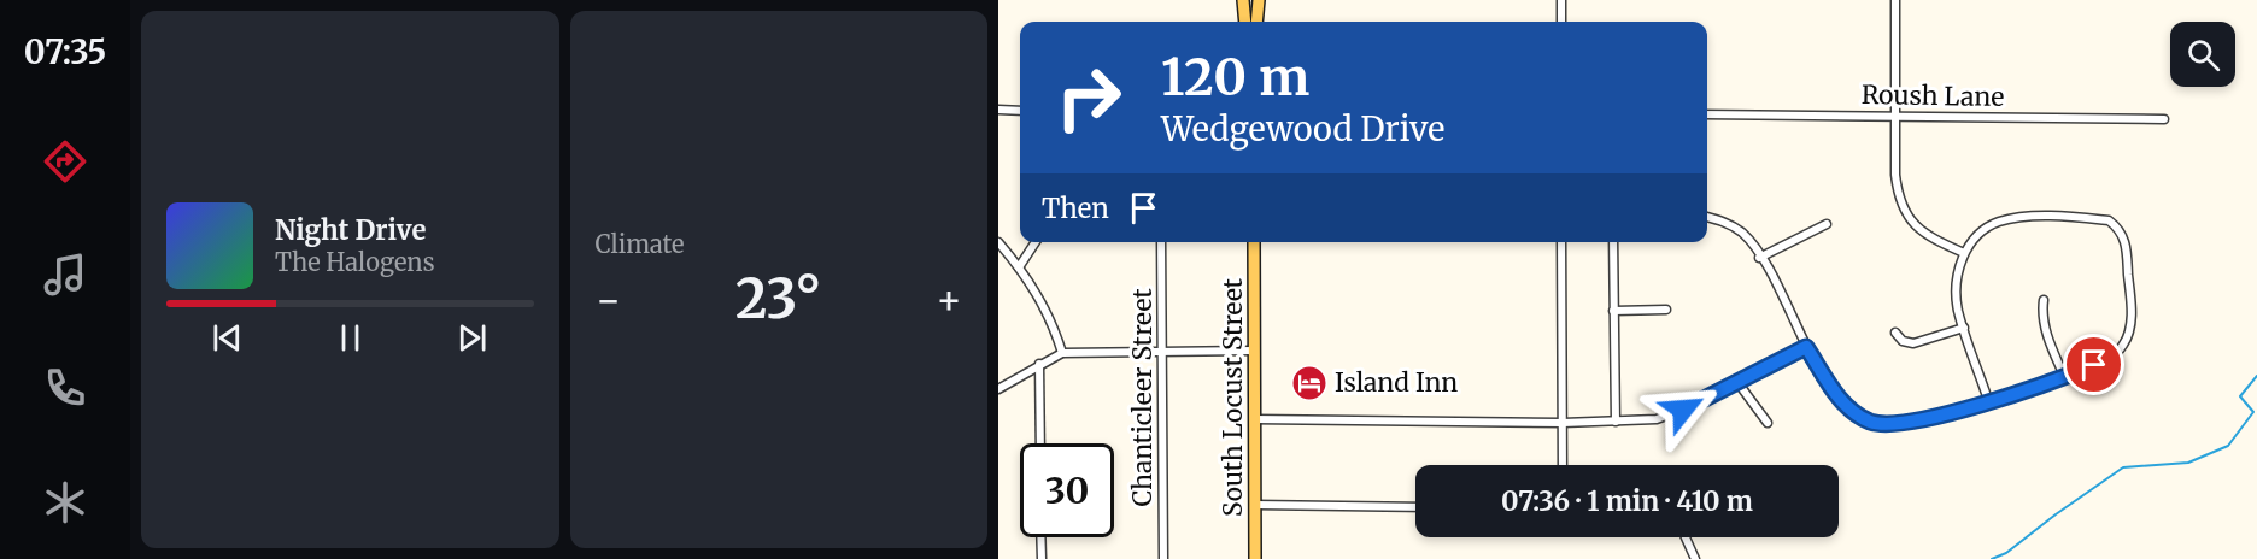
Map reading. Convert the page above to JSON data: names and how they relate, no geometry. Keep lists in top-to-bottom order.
{
  "streets": {
    "main road": ["South Locust Street"],
    "street": ["Roush Lane", "Chanticleer Street"]
  },
  "places": {
    "hotel": ["Island Inn"]
  },
  "page": {
    "tabs": "07:35",
    "tile": "Climate",
    "turn": ["120 m", "Wedgewood Drive"],
    "then": "Then",
    "song": ["Night Drive", "The Halogens"],
    "heat": ["−", "23°", "+"],
    "limit": "30",
    "trip": "07:36 · 1 min · 410 m"
  }
}
